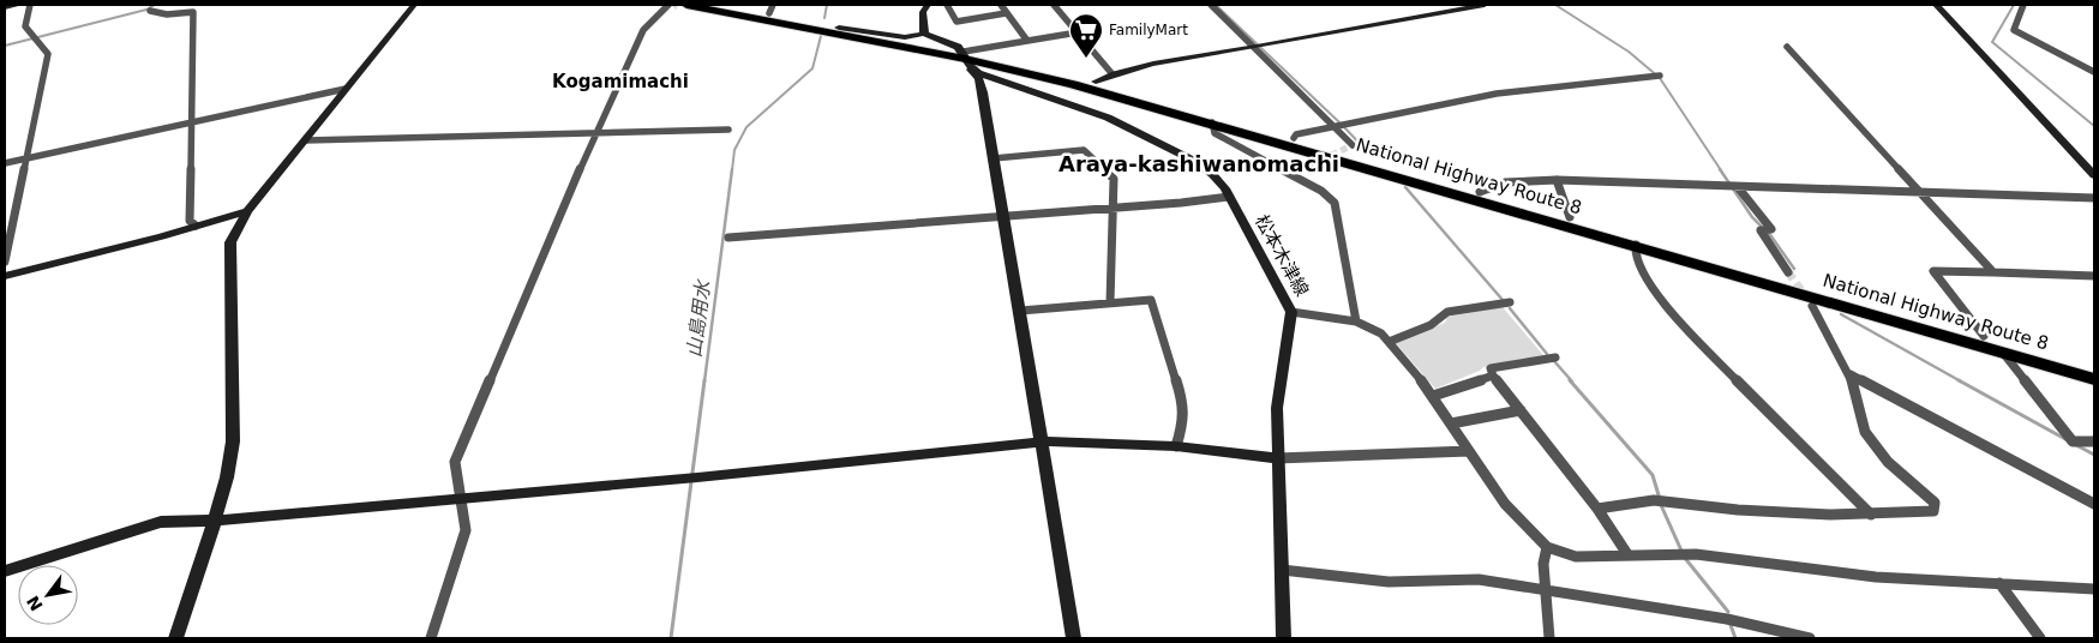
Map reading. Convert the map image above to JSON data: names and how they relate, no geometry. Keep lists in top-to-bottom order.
{
  "streets": {
    "highway": ["National Highway Route 8"],
    "street": ["松本木津線"]
  },
  "crossings": [
    ["National Highway Route 8", "松本木津線"]
  ],
  "districts": ["Kogamimachi", "Araya-kashiwanomachi"],
  "water": ["山島用水"],
  "places": {
    "supermarket": ["FamilyMart"]
  },
  "north": "bottom left"
}
